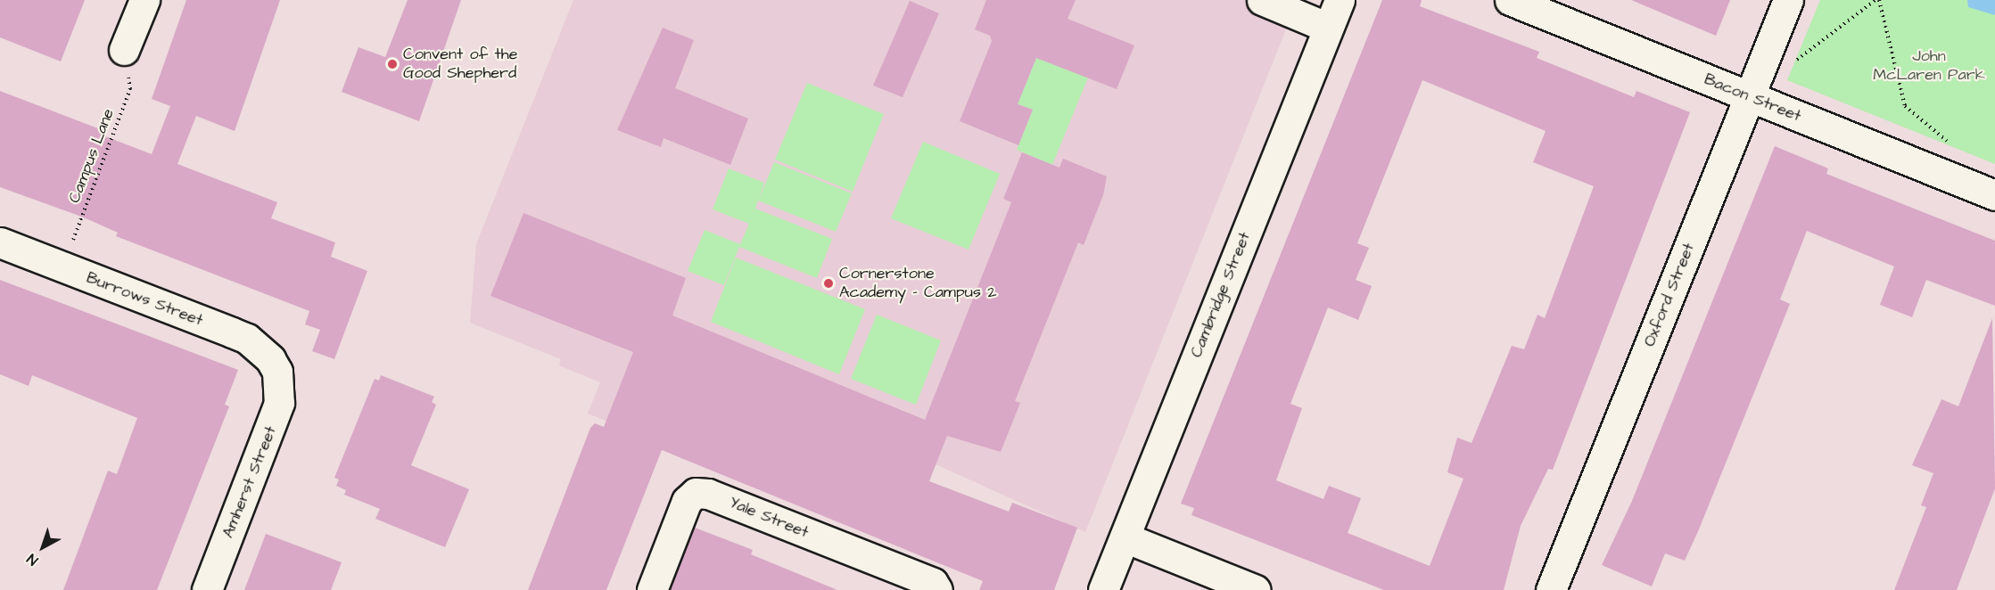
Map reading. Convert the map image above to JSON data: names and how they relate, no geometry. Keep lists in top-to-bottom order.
{
  "streets": {
    "street": [
      "Bacon Street",
      "Cambridge Street",
      "Oxford Street",
      "Burrows Street",
      "Amherst Street",
      "Yale Street"
    ],
    "path": ["Campus Lane"]
  },
  "crossings": [
    ["Bacon Street", "Oxford Street"],
    ["Campus Lane", "Burrows Street"],
    ["Burrows Street", "Amherst Street"]
  ],
  "parks": ["John McLaren Park"],
  "places": ["Convent of the Good Shepherd", "Cornerstone Academy - Campus 2"],
  "north": "bottom left"
}
